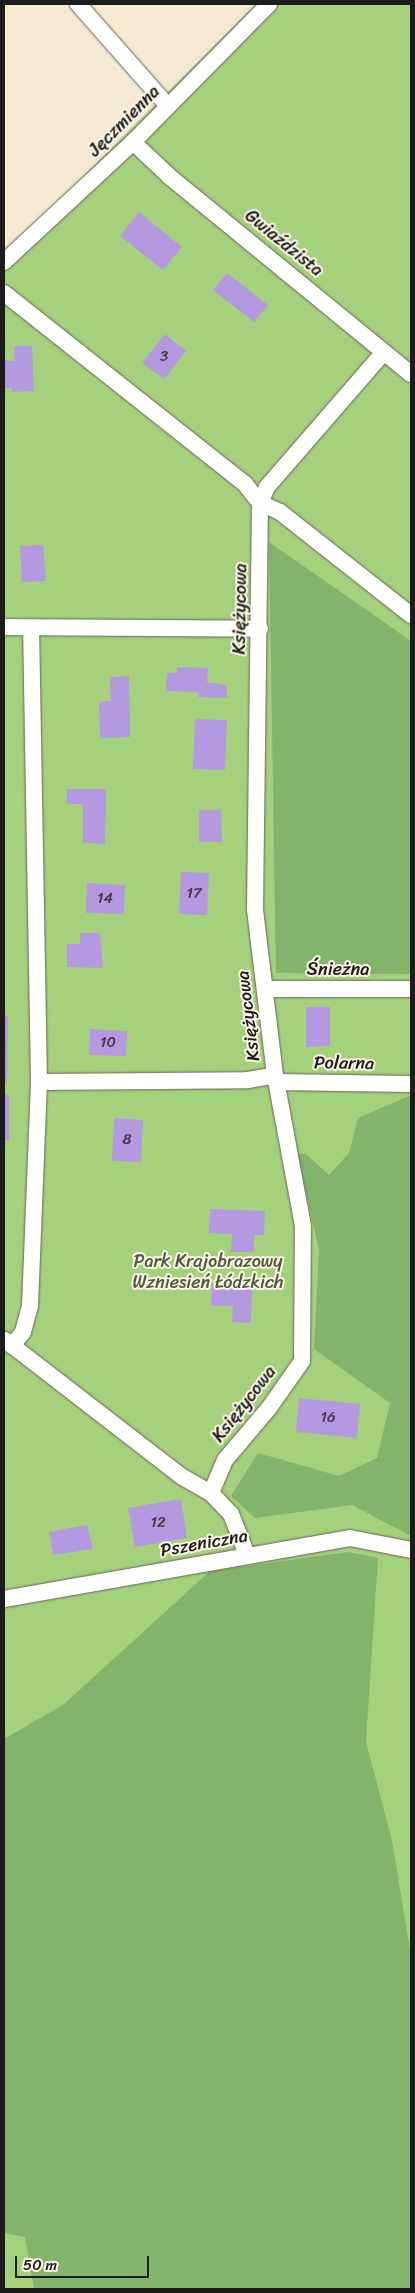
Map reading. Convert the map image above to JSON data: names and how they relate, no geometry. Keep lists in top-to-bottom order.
{
  "streets": {
    "street": [
      "Jęczmienna",
      "Gwiaździsta",
      "Księżycowa",
      "Śnieżna",
      "Polarna",
      "Pszeniczna"
    ]
  },
  "crossings": [
    ["Jęczmienna", "Gwiaździsta"],
    ["Księżycowa", "Śnieżna"],
    ["Księżycowa", "Polarna"]
  ],
  "parks": ["Park Krajobrazowy Wzniesień Łódzkich"],
  "house_numbers": [
    "3",
    "17",
    "14",
    "10",
    "8",
    "16",
    "12"
  ],
  "scale_bar": "50 m"
}
